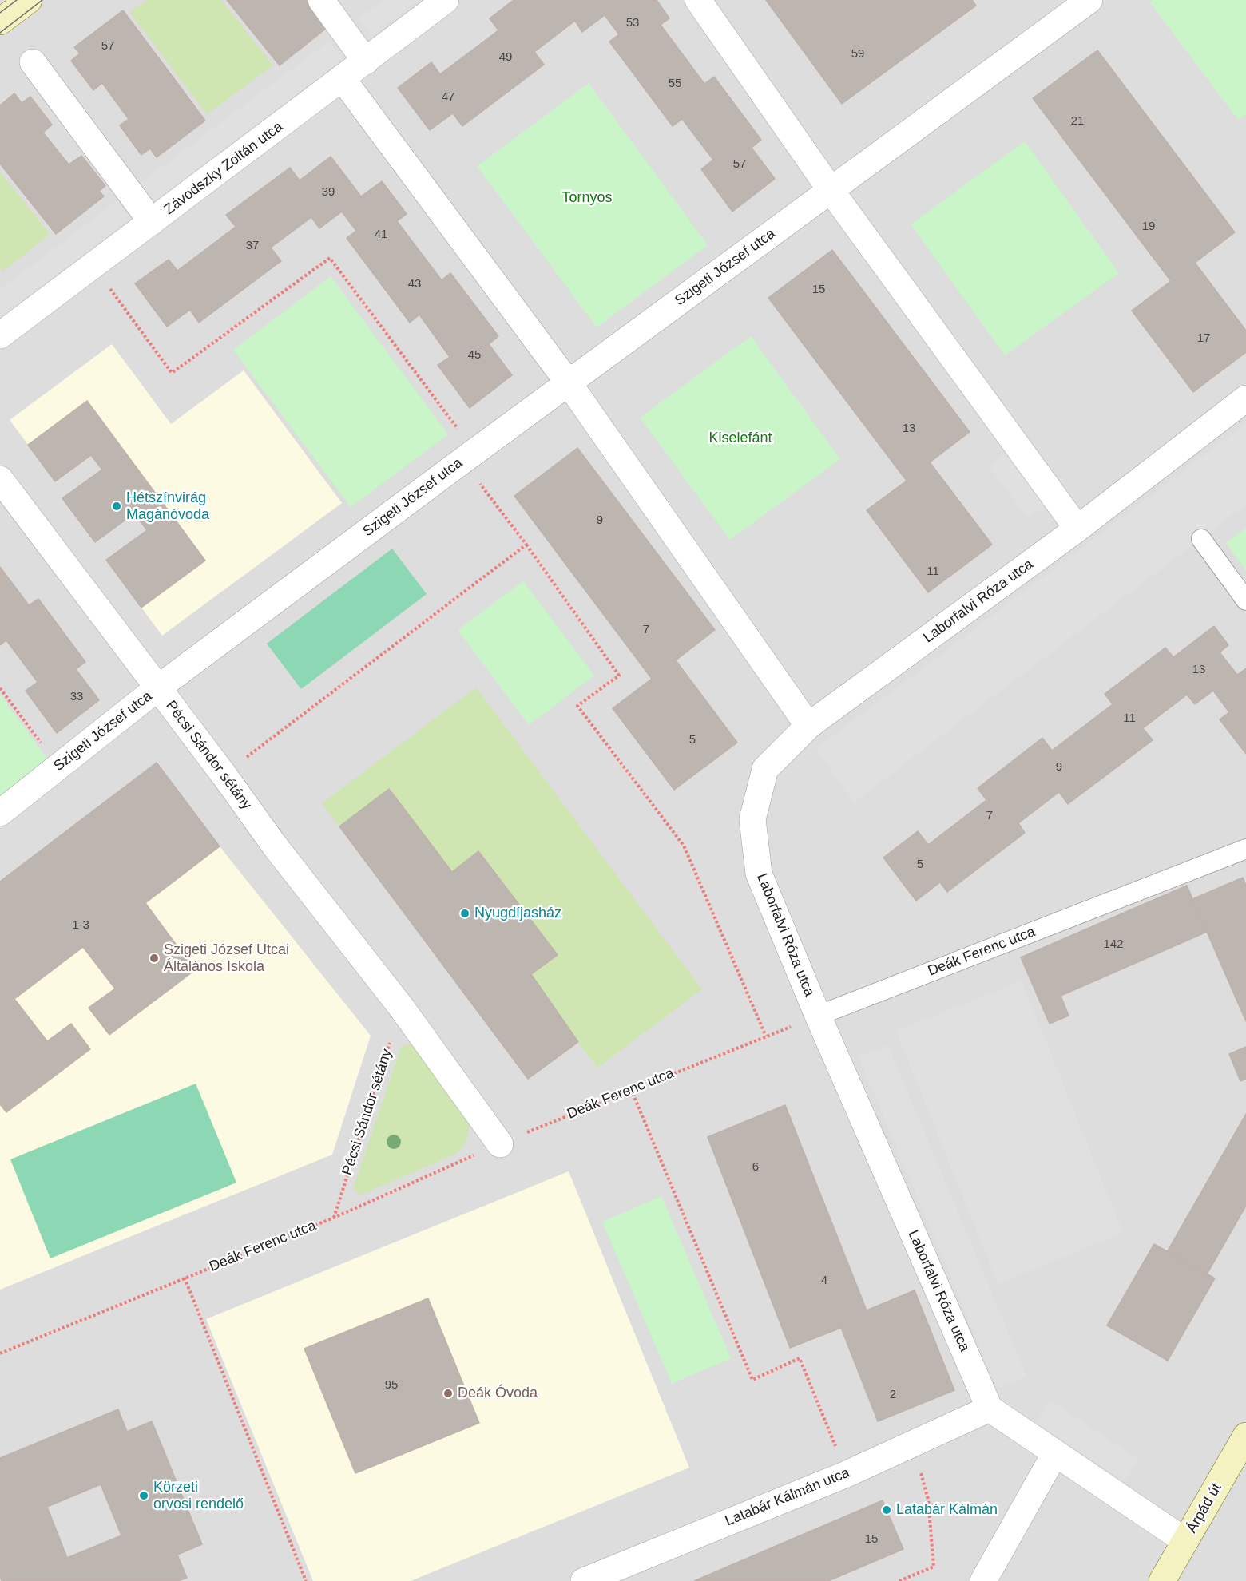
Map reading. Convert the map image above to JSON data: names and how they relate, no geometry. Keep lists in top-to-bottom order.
{
  "streets": {
    "main road": ["Árpád út"],
    "street": [
      "Závodszky Zoltán utca",
      "Szigeti József utca",
      "Laborfalvi Róza utca",
      "Pécsi Sándor sétány",
      "Latabár Kálmán utca"
    ],
    "lane": ["Deák Ferenc utca"]
  },
  "crossings": [
    ["Szigeti József utca", "Pécsi Sándor sétány"],
    ["Laborfalvi Róza utca", "Deák Ferenc utca"],
    ["Laborfalvi Róza utca", "Latabár Kálmán utca"],
    ["Pécsi Sándor sétány", "Deák Ferenc utca"]
  ],
  "parks": ["Tornyos", "Kiselefánt"],
  "places": [
    "Hétszínvirág Magánóvoda",
    "Nyugdíjasház",
    "Szigeti József Utcai Általános Iskola",
    "Deák Óvoda",
    "Körzeti orvosi rendelő",
    "Latabár Kálmán"
  ],
  "house_numbers": [
    "53",
    "57",
    "59",
    "49",
    "55",
    "47",
    "21",
    "57",
    "39",
    "19",
    "41",
    "37",
    "43",
    "15",
    "17",
    "45",
    "13",
    "9",
    "11",
    "7",
    "13",
    "33",
    "11",
    "5",
    "9",
    "7",
    "5",
    "1-3",
    "142",
    "6",
    "4",
    "95",
    "2",
    "15"
  ]
}
